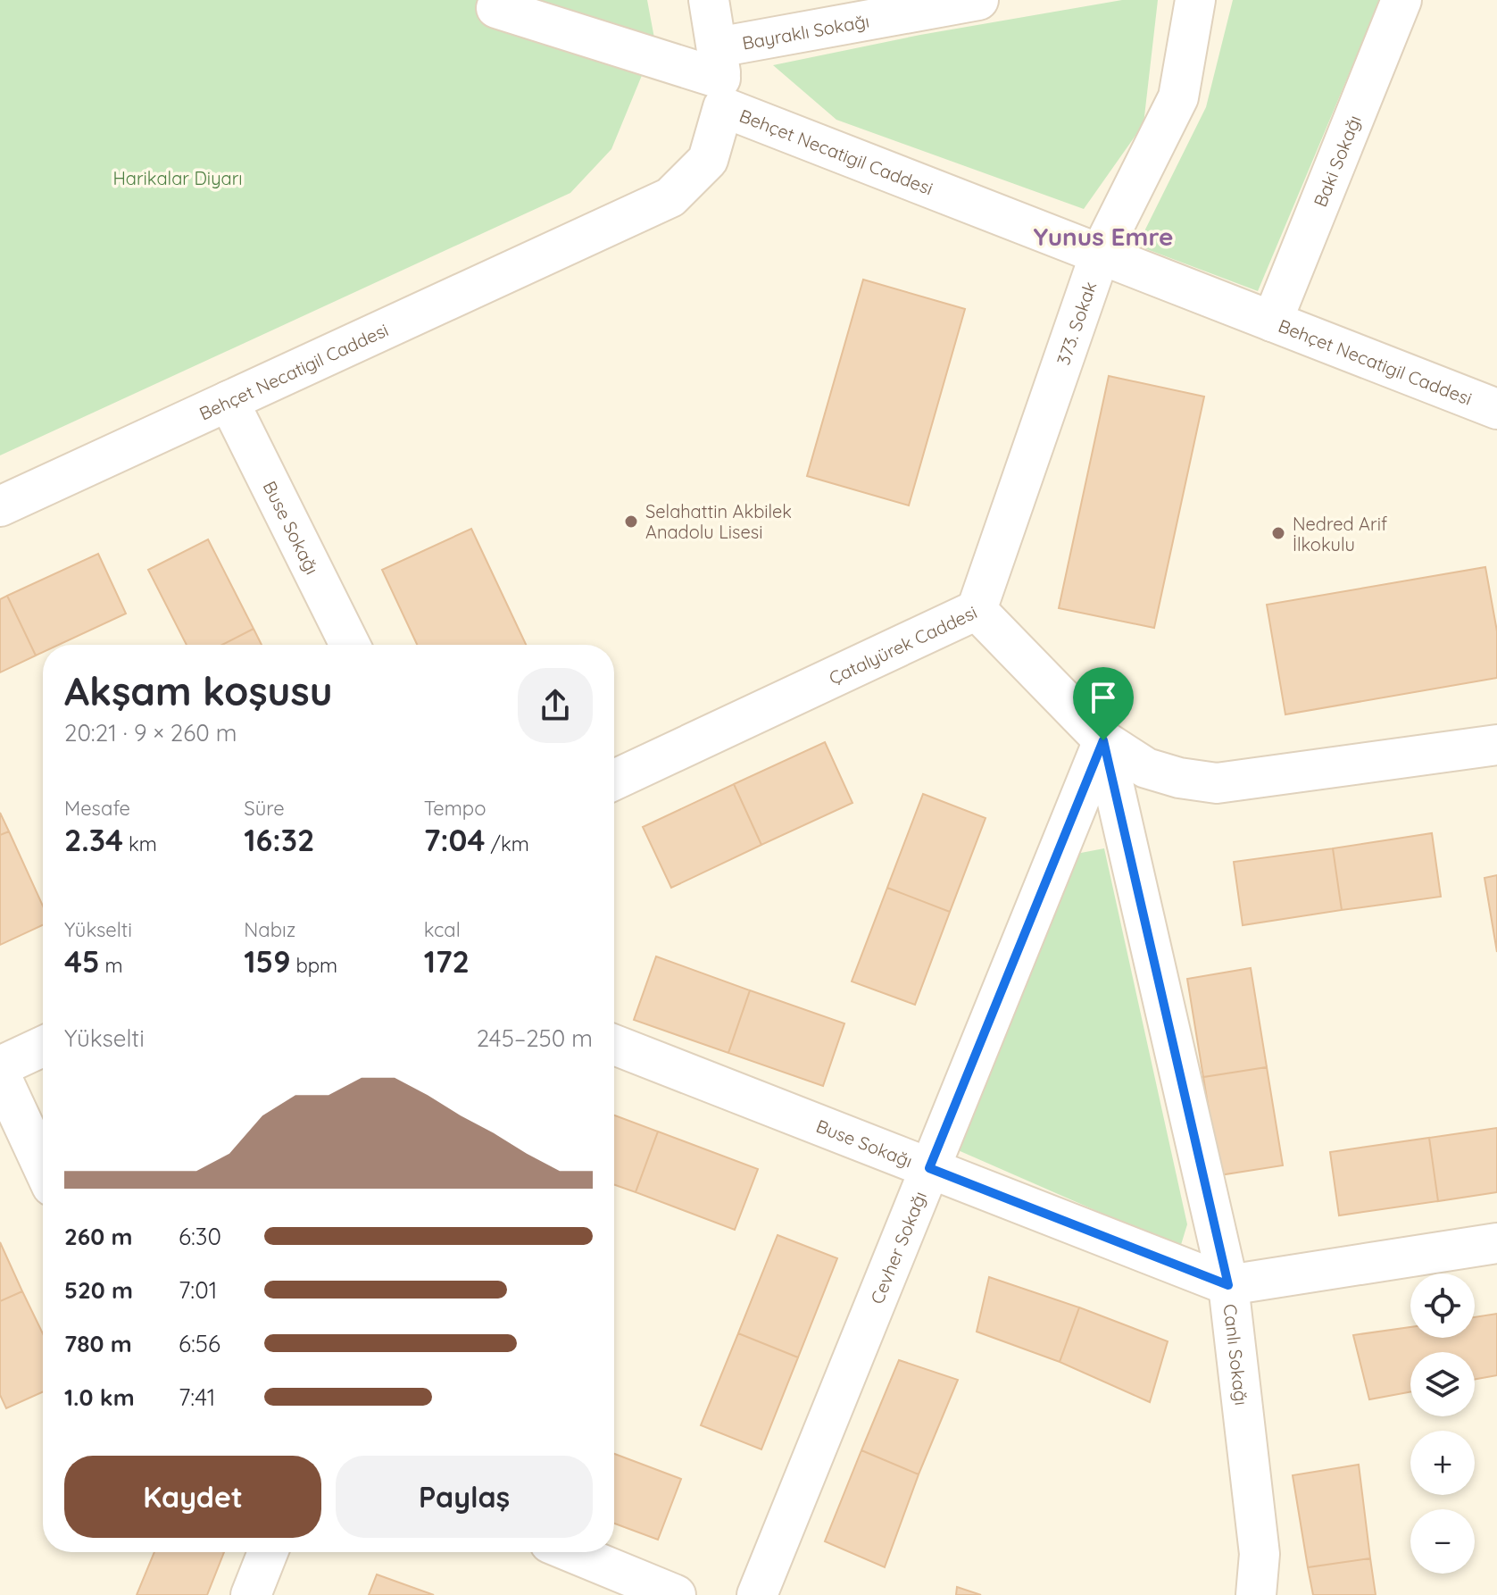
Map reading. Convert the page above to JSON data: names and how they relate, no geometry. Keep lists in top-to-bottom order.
{
  "streets": {
    "street": [
      "Bayraklı Sokağı",
      "Behçet Necatigil Caddesi",
      "Baki Sokağı",
      "373. Sokak",
      "Buse Sokağı",
      "Çatalyürek Caddesi",
      "Cevher Sokağı",
      "Canlı Sokağı"
    ]
  },
  "crossings": [
    ["Bayraklı Sokağı", "Behçet Necatigil Caddesi"],
    ["Behçet Necatigil Caddesi", "Baki Sokağı"],
    ["Behçet Necatigil Caddesi", "373. Sokak"],
    ["Behçet Necatigil Caddesi", "Buse Sokağı"],
    ["373. Sokak", "Çatalyürek Caddesi"],
    ["Buse Sokağı", "Cevher Sokağı"],
    ["Buse Sokağı", "Canlı Sokağı"],
    ["Çatalyürek Caddesi", "Cevher Sokağı"],
    ["Çatalyürek Caddesi", "Canlı Sokağı"],
    ["Cevher Sokağı", "Canlı Sokağı"]
  ],
  "districts": ["Yunus Emre"],
  "parks": ["Harikalar Diyarı"],
  "places": ["Selahattin Akbilek Anadolu Lisesi", "Nedred Arif İlkokulu"],
  "page": {
    "heading": ["Akşam koşusu", "20:21 · 9 × 260 m"],
    "stats": [
      ["Mesafe", "2.34 km"],
      ["Süre", "16:32"],
      ["Tempo", "7:04 /km"],
      ["Yükselti", "45 m"],
      ["Nabız", "159 bpm"],
      ["kcal", "172"]
    ],
    "chart": ["Yükselti", "245–250 m"],
    "list": [
      {
        "name": "260 m",
        "note": "6:30"
      },
      {
        "name": "520 m",
        "note": "7:01"
      },
      {
        "name": "780 m",
        "note": "6:56"
      },
      {
        "name": "1.0 km",
        "note": "7:41"
      }
    ],
    "map_buttons": ["+", "−"],
    "buttons": ["Kaydet", "Paylaş"]
  }
}
